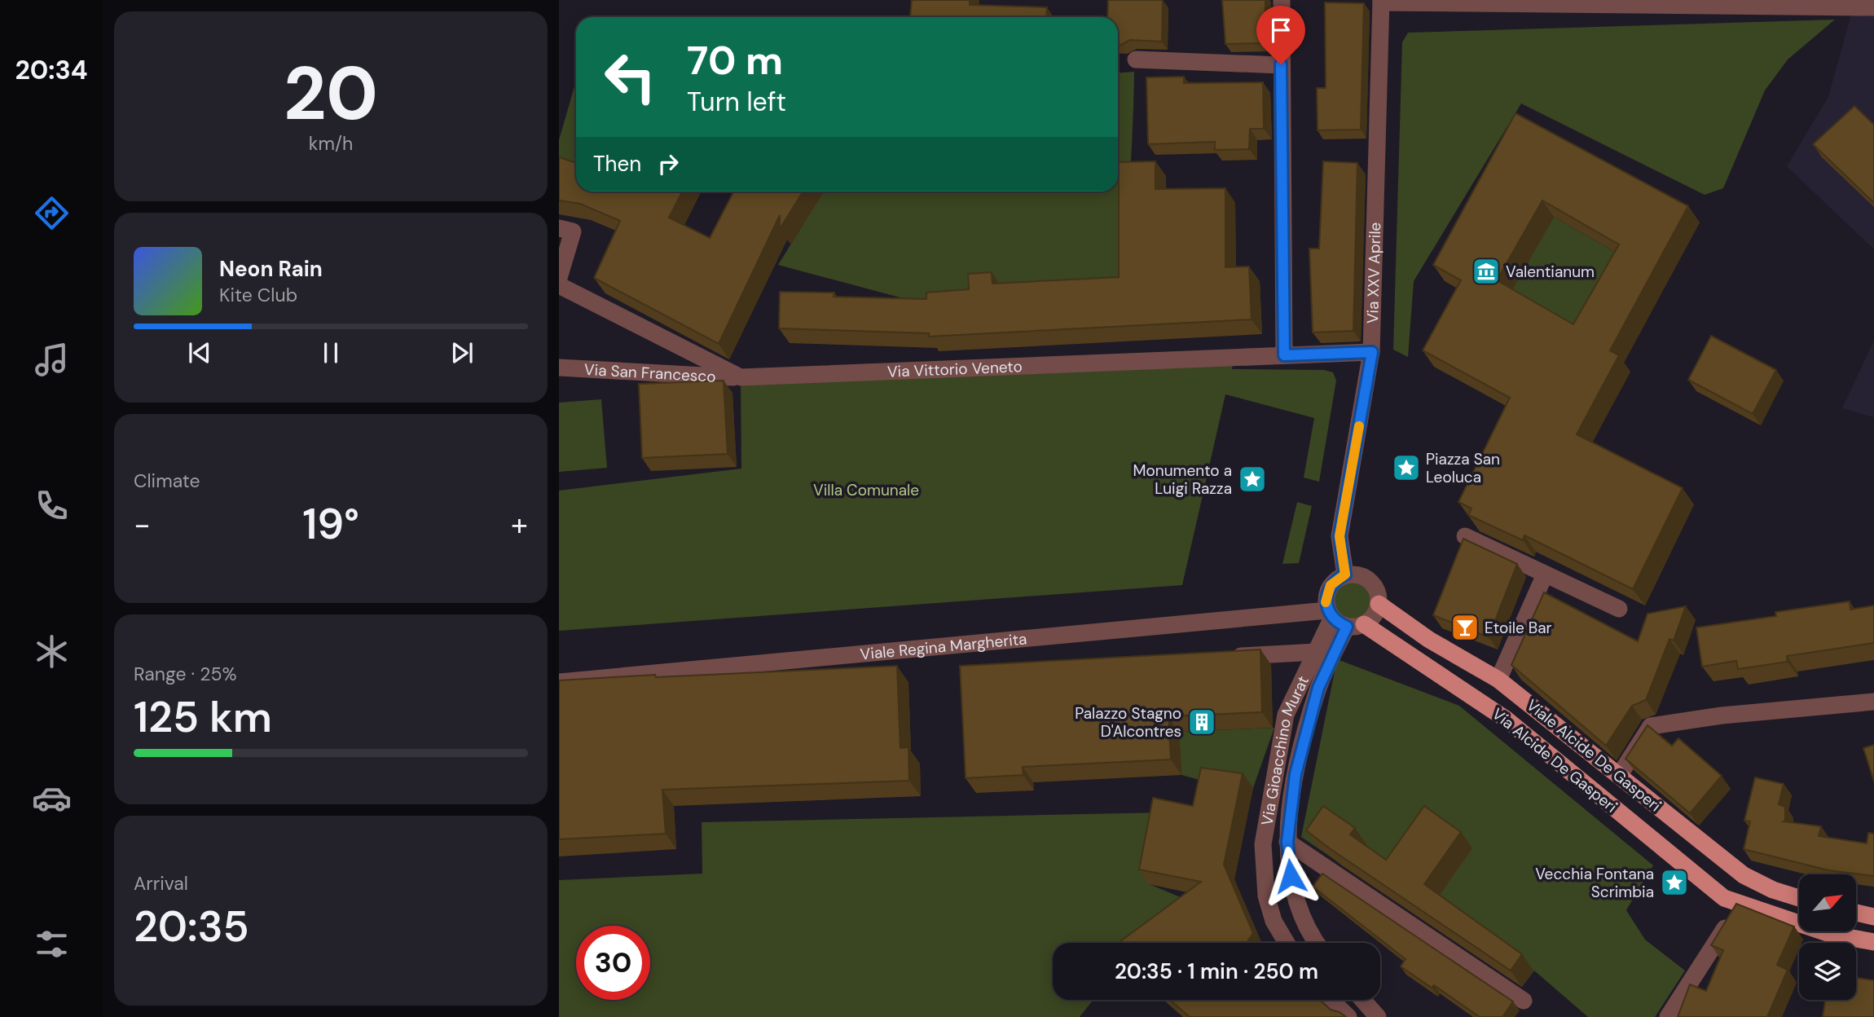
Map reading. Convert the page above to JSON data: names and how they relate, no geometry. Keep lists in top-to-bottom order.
{
  "streets": {
    "main road": ["Viale Alcide De Gasperi", "Via Alcide De Gasperi"],
    "street": [
      "Via XXV Aprile",
      "Via Vittorio Veneto",
      "Via San Francesco",
      "Viale Regina Margherita",
      "Via Gioacchino Murat"
    ]
  },
  "crossings": [
    ["Via XXV Aprile", "Via Vittorio Veneto"],
    ["Via XXV Aprile", "Viale Regina Margherita"],
    ["Via XXV Aprile", "Via Gioacchino Murat"],
    ["Via XXV Aprile", "Viale Alcide De Gasperi"],
    ["Via XXV Aprile", "Via Alcide De Gasperi"],
    ["Via Vittorio Veneto", "Via San Francesco"],
    ["Viale Regina Margherita", "Via Gioacchino Murat"],
    ["Viale Regina Margherita", "Viale Alcide De Gasperi"],
    ["Viale Regina Margherita", "Via Alcide De Gasperi"],
    ["Via Gioacchino Murat", "Viale Alcide De Gasperi"],
    ["Via Gioacchino Murat", "Via Alcide De Gasperi"],
    ["Viale Alcide De Gasperi", "Via Alcide De Gasperi"]
  ],
  "parks": ["Villa Comunale"],
  "places": {
    "museum": ["Valentianum"],
    "place": ["Piazza San Leoluca", "Monumento a Luigi Razza", "Vecchia Fontana Scrimbia"],
    "bar": ["Etoile Bar"],
    "building": ["Palazzo Stagno D'Alcontres"]
  },
  "north": "top right",
  "page": {
    "tabs": "20:34",
    "tile": [
      ["20", "km/h"],
      "Climate",
      ["Range · 25%", "125 km"],
      ["Arrival", "20:35"]
    ],
    "turn": ["70 m", "Turn left"],
    "then": "Then",
    "song": ["Neon Rain", "Kite Club"],
    "heat": ["−", "19°", "+"],
    "limit": "30",
    "trip": "20:35 · 1 min · 250 m"
  }
}
